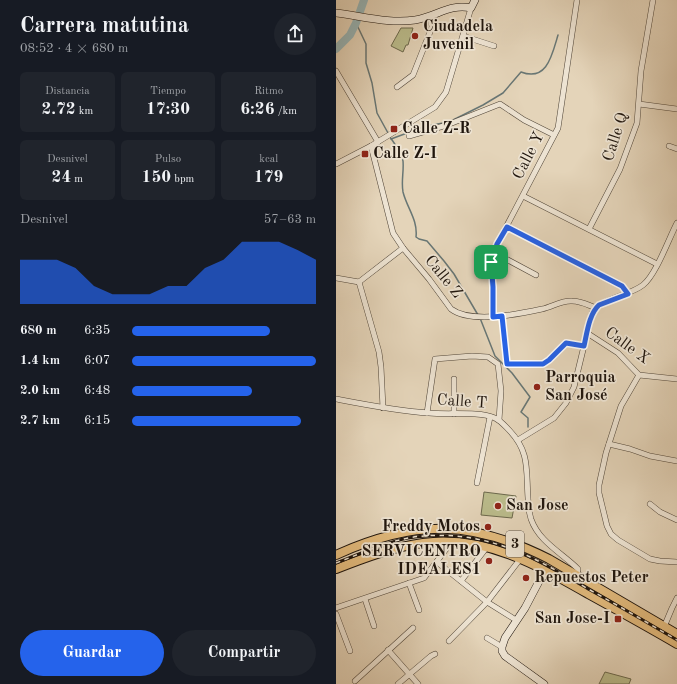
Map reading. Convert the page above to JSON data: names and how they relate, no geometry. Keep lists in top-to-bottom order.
{
  "streets": {
    "main road": ["3"],
    "street": [
      "Calle Q",
      "Calle Y",
      "Calle Z",
      "Calle X",
      "Calle T"
    ]
  },
  "crossings": [
    ["Calle Y", "Calle Z"],
    ["Calle T", "3"]
  ],
  "places": {
    "other": [
      "Ciudadela Juvenil",
      "Parroquia San José",
      "San Jose",
      "Freddy Motos",
      "SERVICENTRO IDEALES1",
      "Repuestos Peter"
    ],
    "transit": ["Calle Z-R", "Calle Z-I", "San Jose-I"]
  },
  "page": {
    "heading": ["Carrera matutina", "08:52 · 4 × 680 m"],
    "stats": [
      ["Distancia", "2.72 km"],
      ["Tiempo", "17:30"],
      ["Ritmo", "6:26 /km"],
      ["Desnivel", "24 m"],
      ["Pulso", "150 bpm"],
      ["kcal", "179"]
    ],
    "chart": ["Desnivel", "57–63 m"],
    "list": [
      {
        "name": "680 m",
        "note": "6:35"
      },
      {
        "name": "1.4 km",
        "note": "6:07"
      },
      {
        "name": "2.0 km",
        "note": "6:48"
      },
      {
        "name": "2.7 km",
        "note": "6:15"
      }
    ],
    "buttons": ["Guardar", "Compartir"]
  }
}
